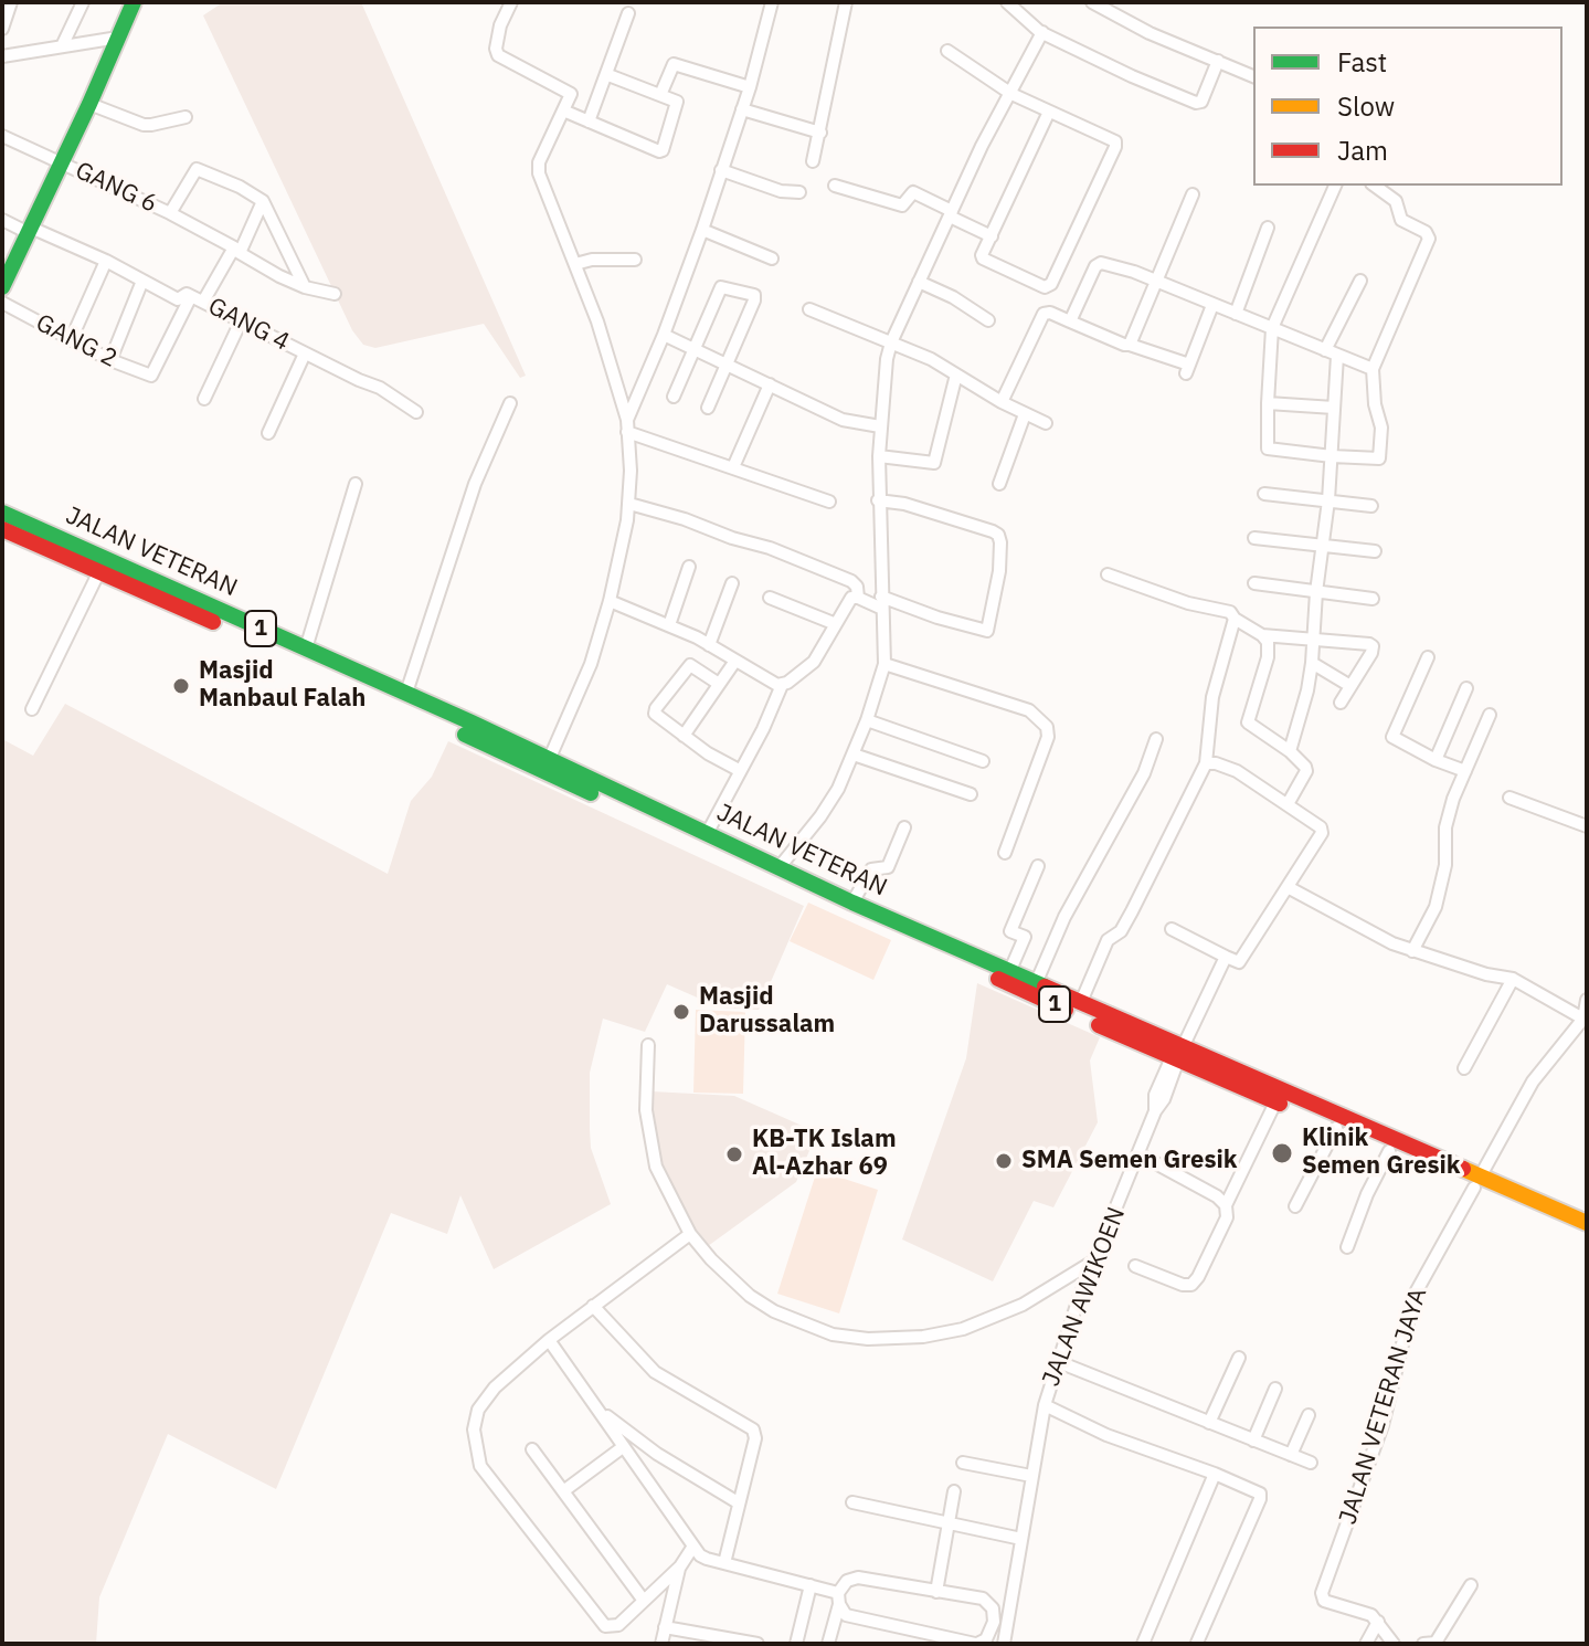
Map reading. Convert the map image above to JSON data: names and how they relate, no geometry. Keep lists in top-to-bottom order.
{
  "streets": {
    "main road": ["JALAN VETERAN", "1"],
    "street": [
      "GANG 6",
      "GANG 4",
      "GANG 2",
      "JALAN AWIKOEN",
      "JALAN VETERAN JAYA"
    ]
  },
  "crossings": [
    ["GANG 4", "GANG 2"],
    ["JALAN VETERAN", "JALAN AWIKOEN"],
    ["JALAN VETERAN", "JALAN VETERAN JAYA"]
  ],
  "places": [
    "Masjid Manbaul Falah",
    "Masjid Darussalam",
    "Klinik Semen Gresik",
    "KB-TK Islam Al-Azhar 69",
    "SMA Semen Gresik"
  ],
  "legend": ["Fast", "Slow", "Jam"]
}
